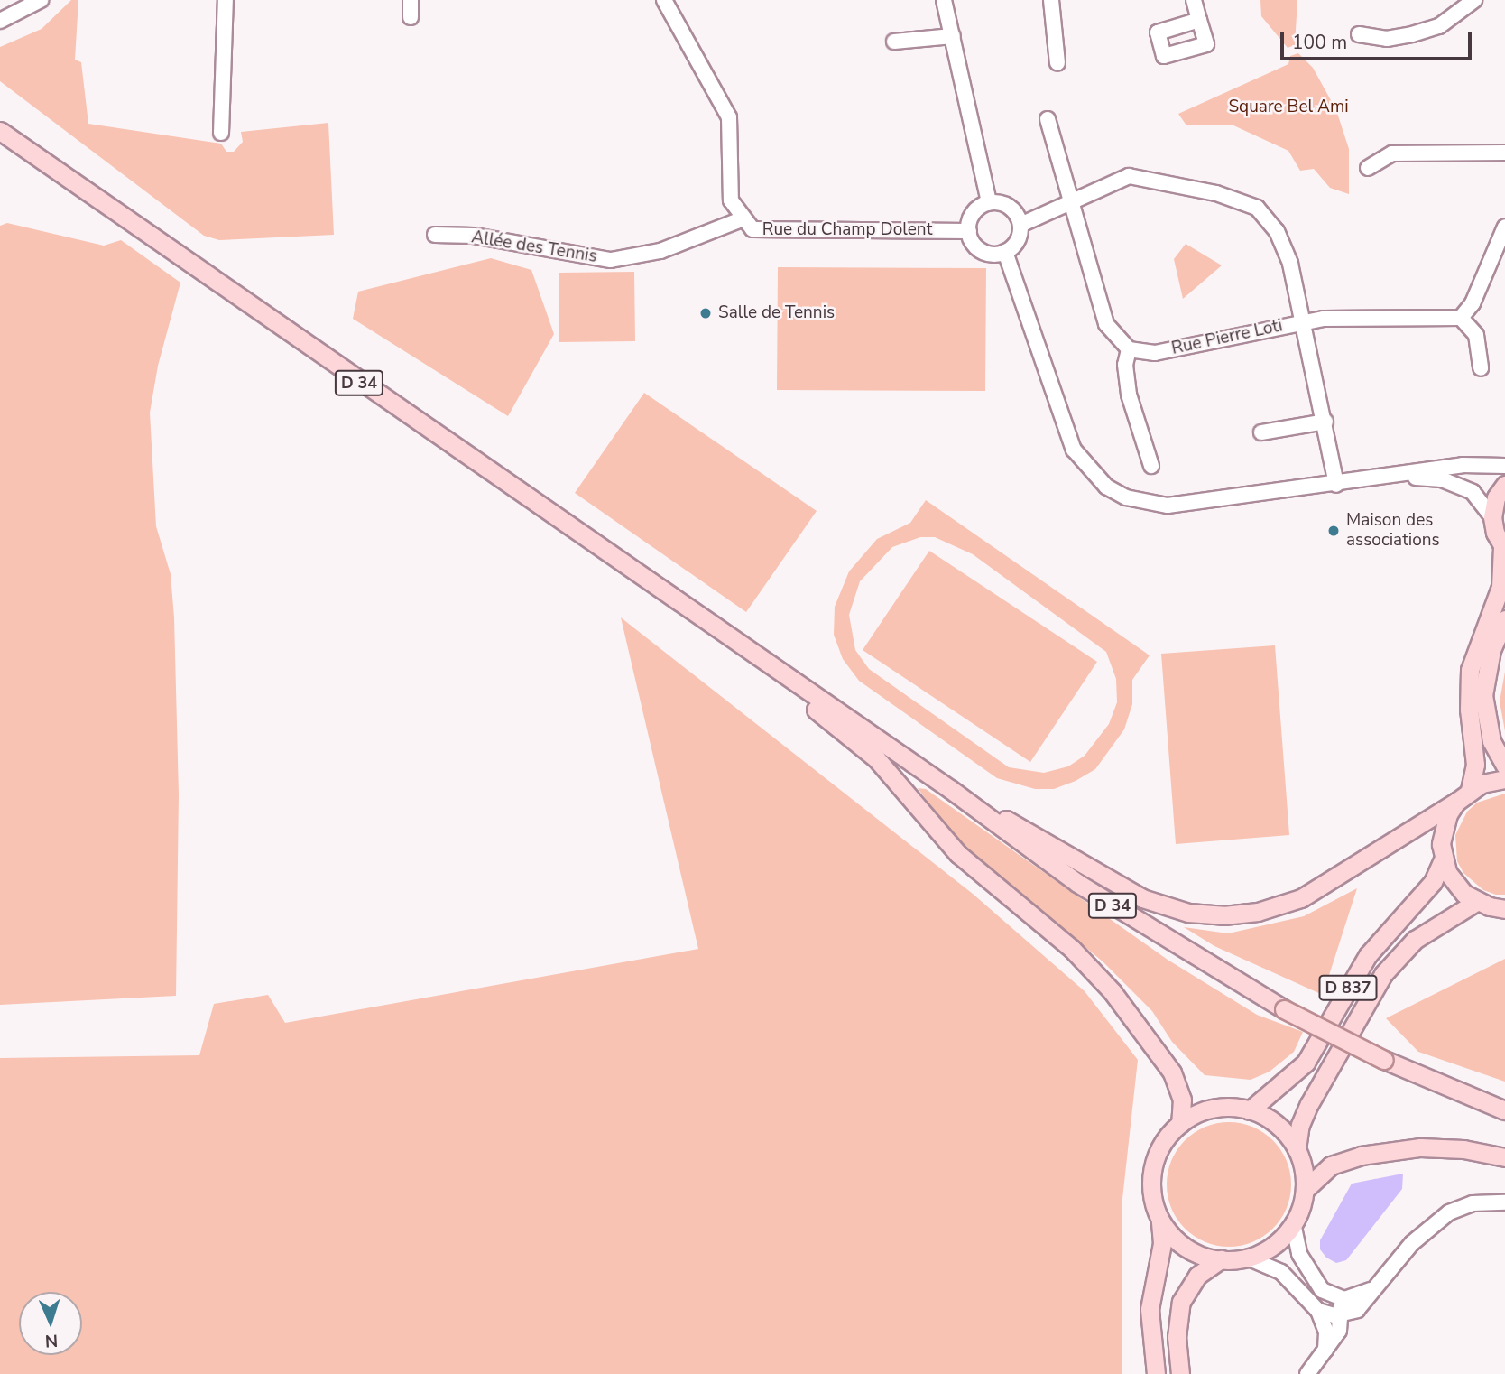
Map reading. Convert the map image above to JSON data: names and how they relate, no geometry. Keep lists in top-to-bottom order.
{
  "streets": {
    "main road": ["D 34", "D 837"],
    "street": ["Rue du Champ Dolent", "Allée des Tennis", "Rue Pierre Loti"]
  },
  "crossings": [
    ["Rue du Champ Dolent", "Allée des Tennis"]
  ],
  "parks": ["Square Bel Ami"],
  "places": ["Salle de Tennis", "Maison des associations"],
  "scale_bar": "100 m",
  "north": "bottom"
}
